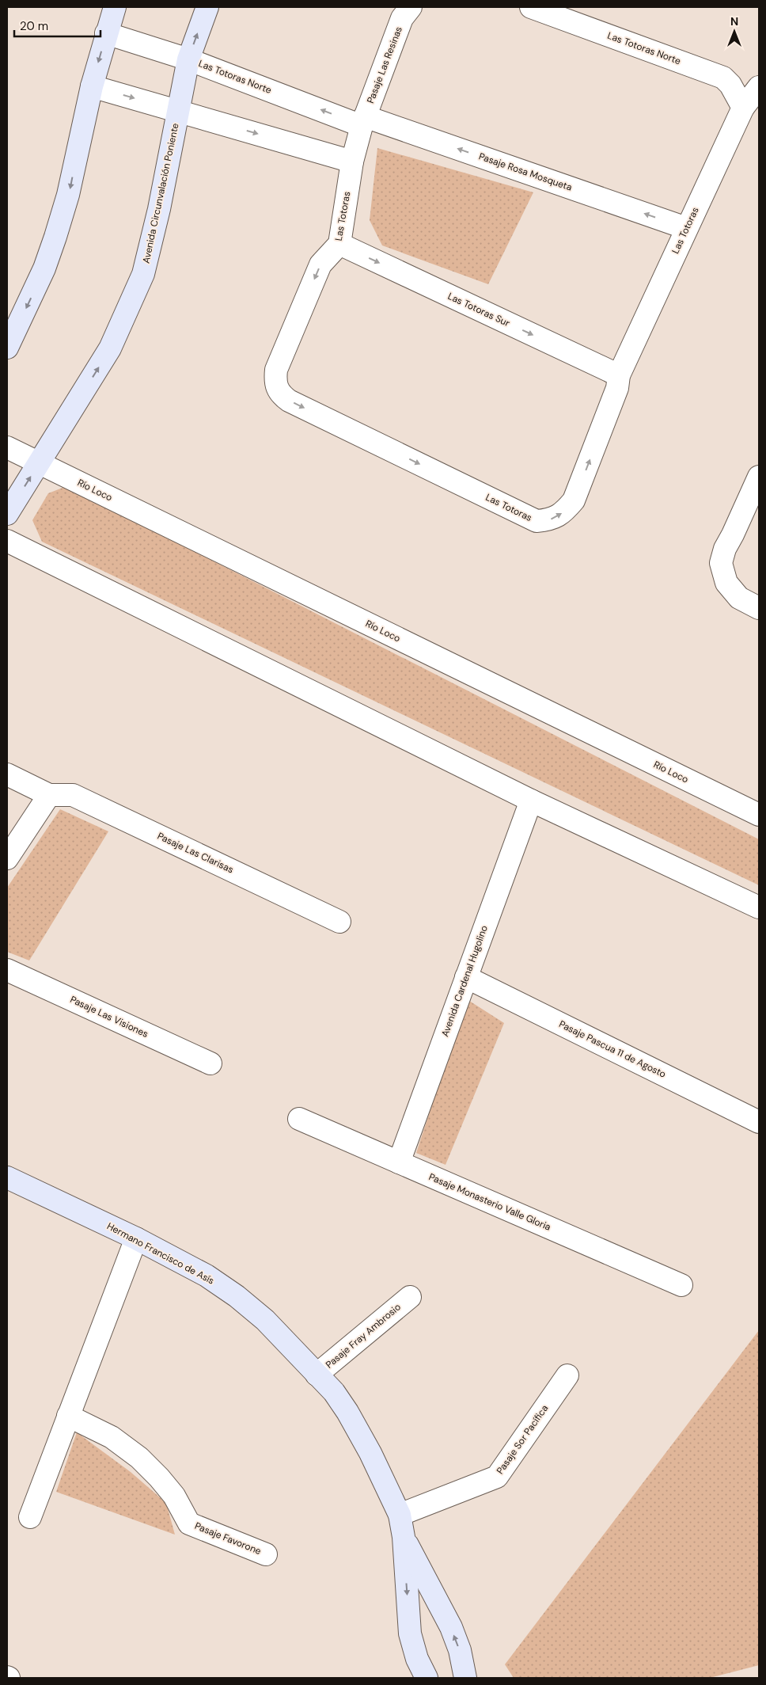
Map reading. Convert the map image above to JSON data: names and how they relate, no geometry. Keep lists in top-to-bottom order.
{
  "streets": {
    "street": [
      "Las Totoras Norte",
      "Pasaje Las Resinas",
      "Pasaje Rosa Mosqueta",
      "Avenida Circunvalación Poniente",
      "Las Totoras",
      "Las Totoras Sur",
      "Río Loco",
      "Pasaje Las Clarisas",
      "Avenida Cardenal Hugolino",
      "Pasaje Las Visiones",
      "Pasaje Pascua 11 de Agosto",
      "Pasaje Monasterio Valle Gloria",
      "Hermano Francisco de Asís",
      "Pasaje Fray Ambrosio",
      "Pasaje Sor Pacífica",
      "Pasaje Favorone"
    ]
  },
  "crossings": [
    ["Las Totoras Norte", "Pasaje Las Resinas"],
    ["Las Totoras Norte", "Pasaje Rosa Mosqueta"],
    ["Las Totoras Norte", "Avenida Circunvalación Poniente"],
    ["Las Totoras Norte", "Las Totoras"],
    ["Pasaje Las Resinas", "Pasaje Rosa Mosqueta"],
    ["Pasaje Las Resinas", "Las Totoras"],
    ["Pasaje Rosa Mosqueta", "Las Totoras"],
    ["Avenida Circunvalación Poniente", "Río Loco"],
    ["Las Totoras", "Las Totoras Sur"],
    ["Avenida Cardenal Hugolino", "Pasaje Pascua 11 de Agosto"],
    ["Avenida Cardenal Hugolino", "Pasaje Monasterio Valle Gloria"],
    ["Hermano Francisco de Asís", "Pasaje Fray Ambrosio"],
    ["Hermano Francisco de Asís", "Pasaje Sor Pacífica"]
  ],
  "one_way": ["Pasaje Rosa Mosqueta", "Las Totoras Sur"],
  "scale_bar": "20 m",
  "north": "top"
}
